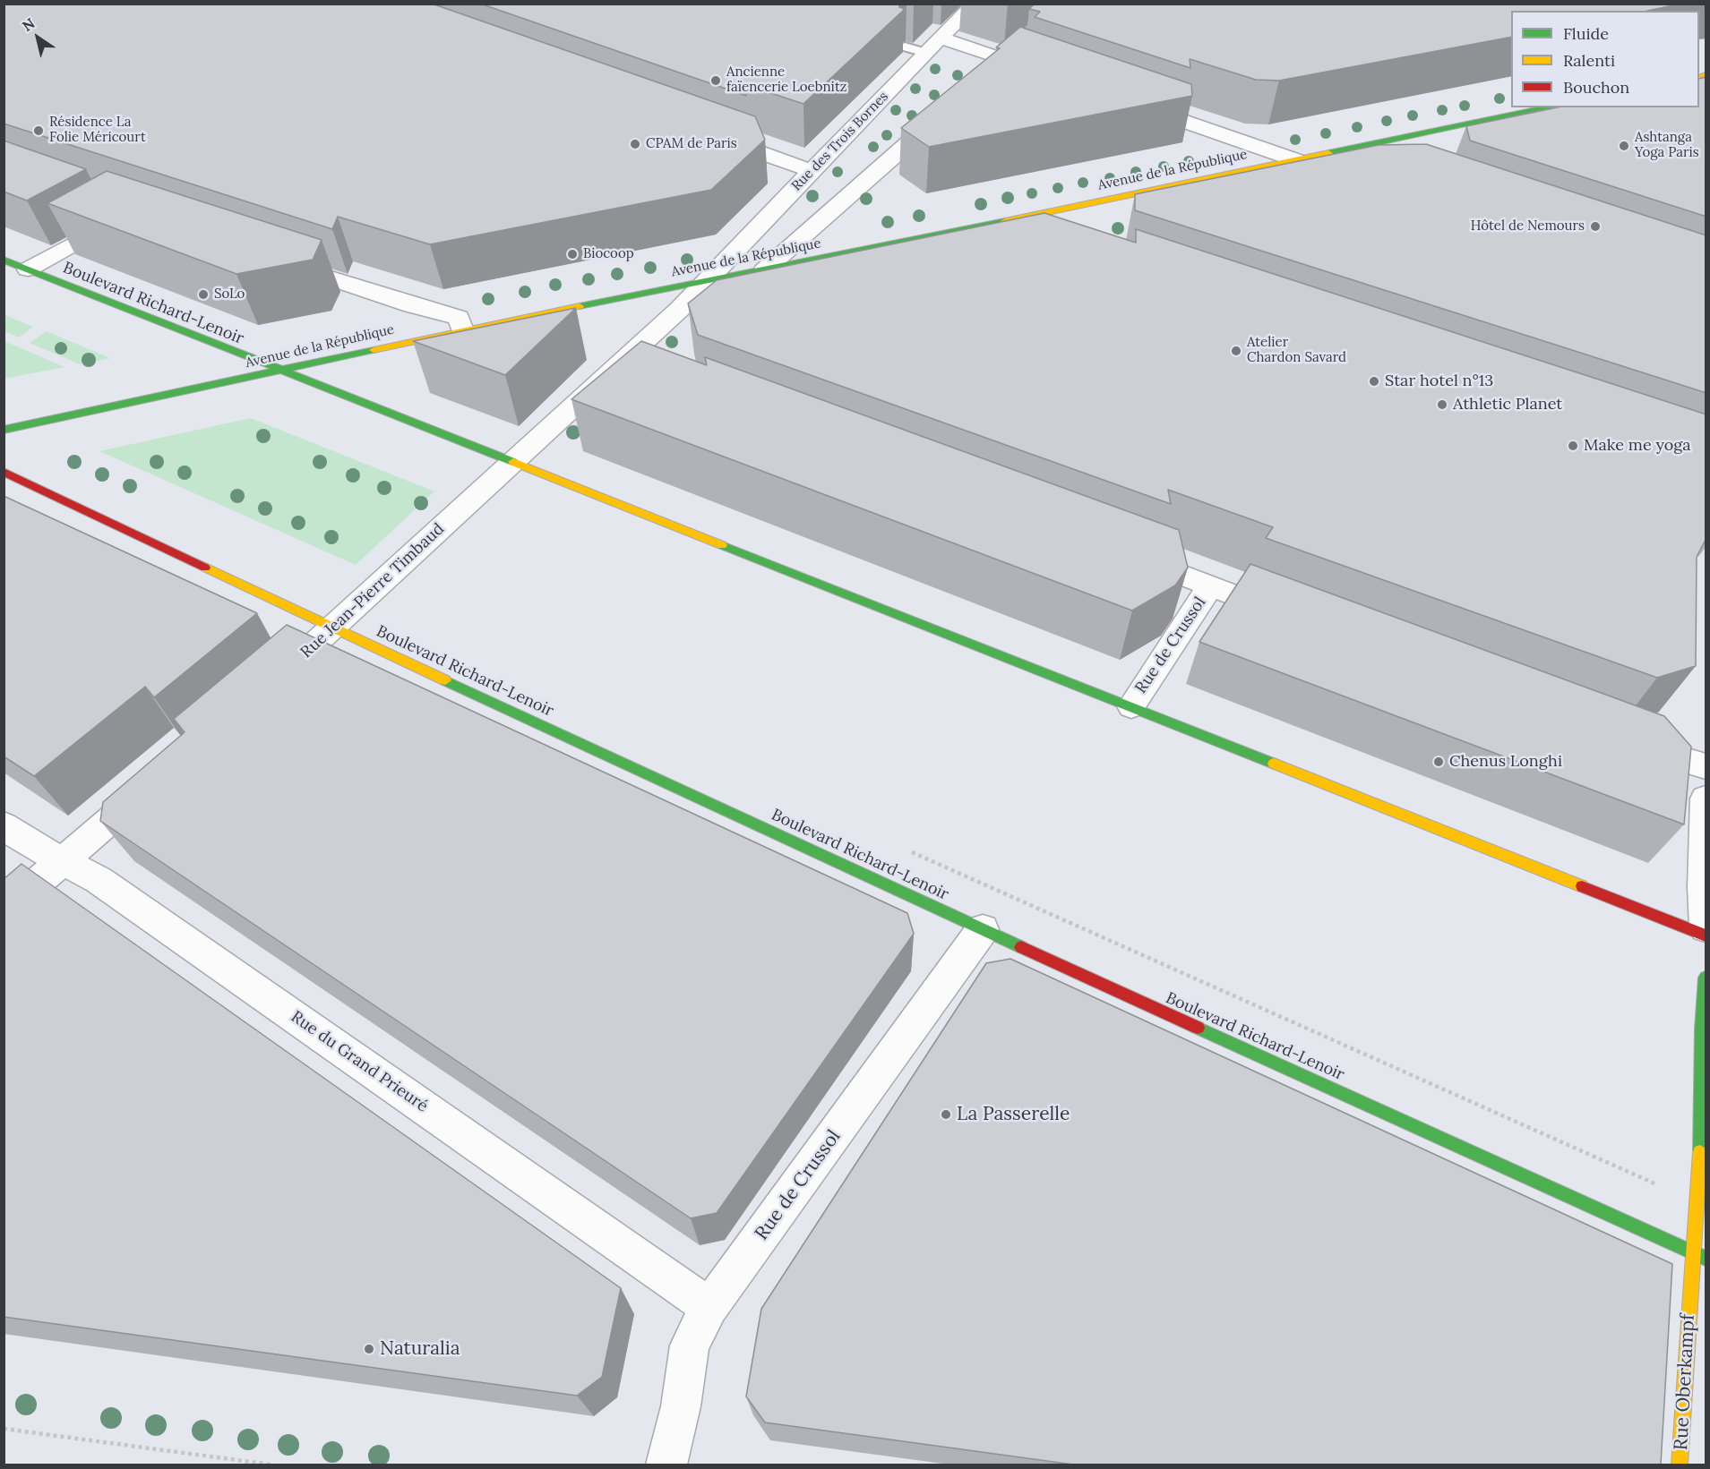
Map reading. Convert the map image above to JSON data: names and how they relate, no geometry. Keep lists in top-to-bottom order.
{
  "streets": {
    "street": [
      "Rue des Trois Bornes",
      "Avenue de la République",
      "Boulevard Richard-Lenoir",
      "Rue Jean-Pierre Timbaud",
      "Rue de Crussol",
      "Rue du Grand Prieuré",
      "Rue Oberkampf"
    ]
  },
  "crossings": [
    ["Rue des Trois Bornes", "Avenue de la République"],
    ["Rue des Trois Bornes", "Rue Jean-Pierre Timbaud"],
    ["Avenue de la République", "Boulevard Richard-Lenoir"],
    ["Avenue de la République", "Rue Jean-Pierre Timbaud"],
    ["Boulevard Richard-Lenoir", "Rue Jean-Pierre Timbaud"],
    ["Boulevard Richard-Lenoir", "Rue de Crussol"],
    ["Boulevard Richard-Lenoir", "Rue Oberkampf"],
    ["Rue de Crussol", "Rue du Grand Prieuré"]
  ],
  "places": [
    "Ancienne faïencerie Loebnitz",
    "Résidence La Folie Méricourt",
    "CPAM de Paris",
    "Ashtanga Yoga Paris",
    "Hôtel de Nemours",
    "Biocoop",
    "SoLo",
    "Atelier Chardon Savard",
    "Star hotel n°13",
    "Athletic Planet",
    "Make me yoga",
    "Chenus Longhi",
    "La Passerelle",
    "Naturalia"
  ],
  "legend": ["Fluide", "Ralenti", "Bouchon"],
  "north": "top left"
}
